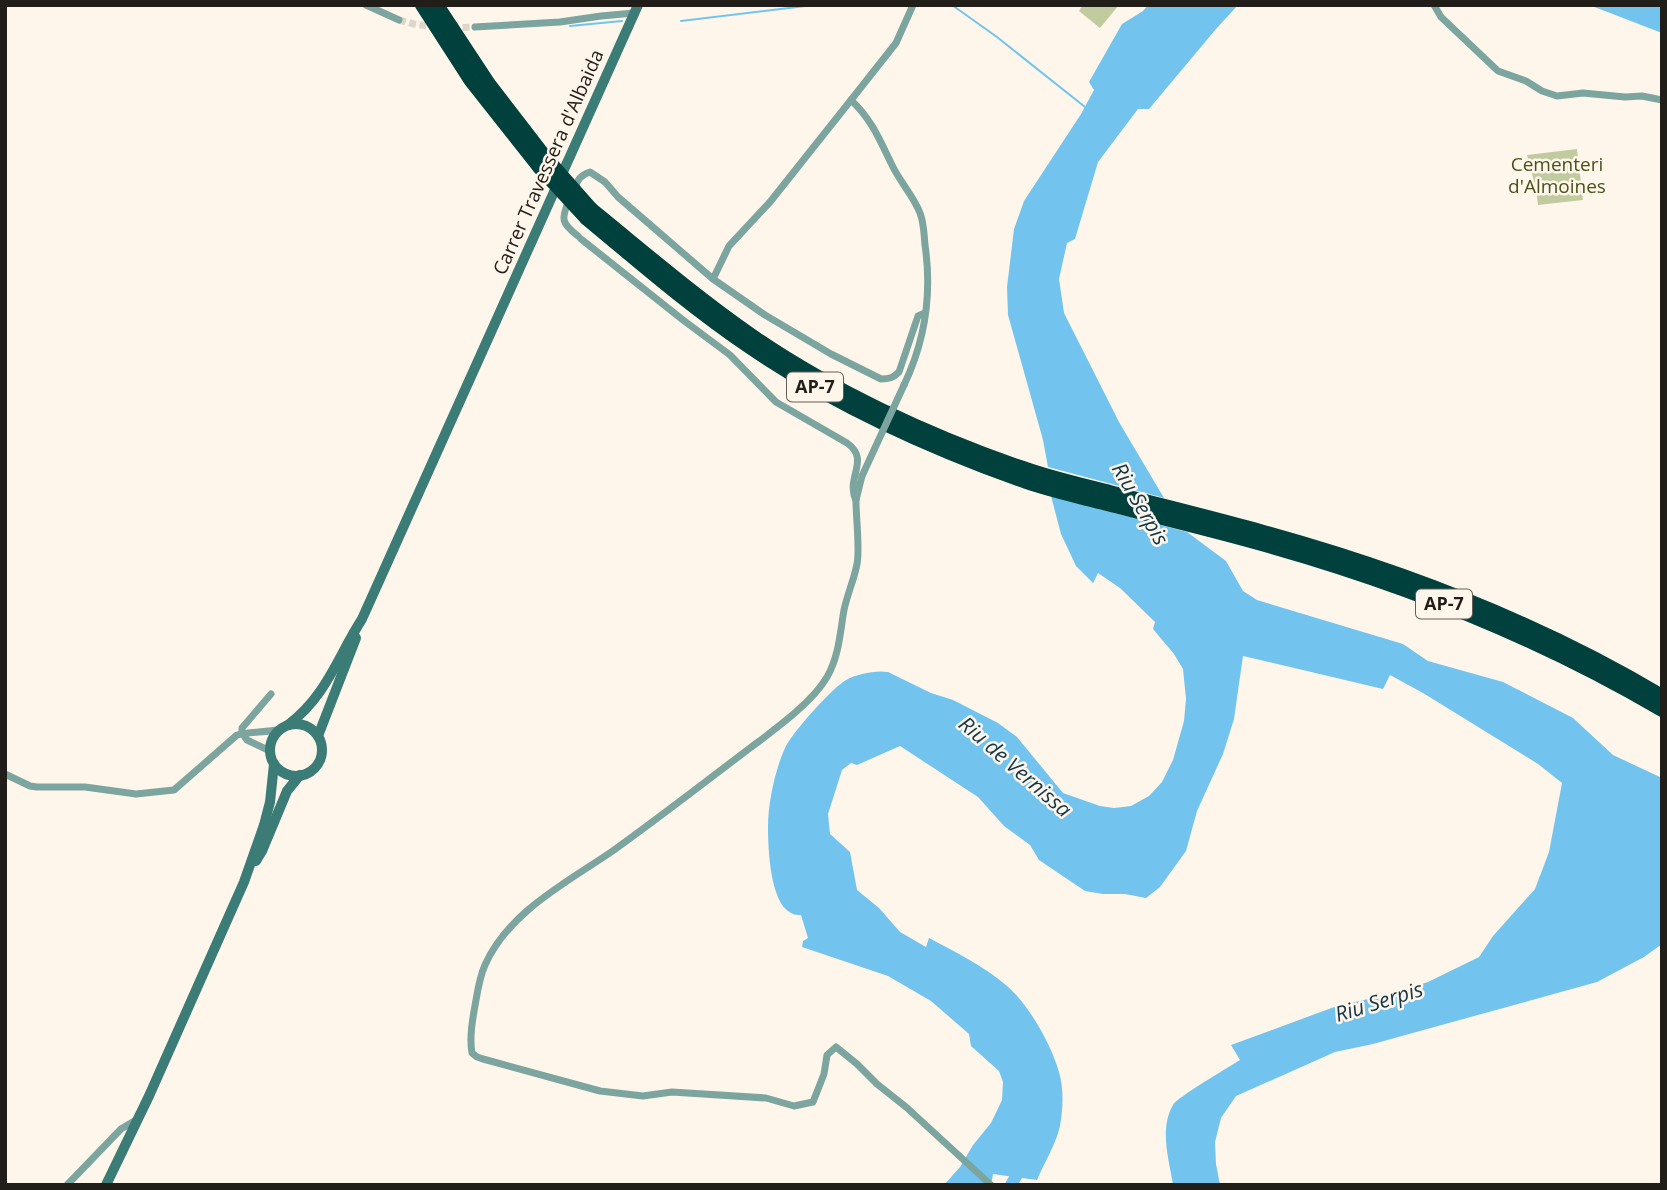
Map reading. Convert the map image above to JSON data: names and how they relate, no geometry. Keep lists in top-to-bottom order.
{
  "streets": {
    "highway": ["AP-7"],
    "main road": ["Carrer Travessera d'Albaida"]
  },
  "water": ["Riu Serpis", "Riu de Vernissa"],
  "parks": ["Cementeri d'Almoines"]
}
